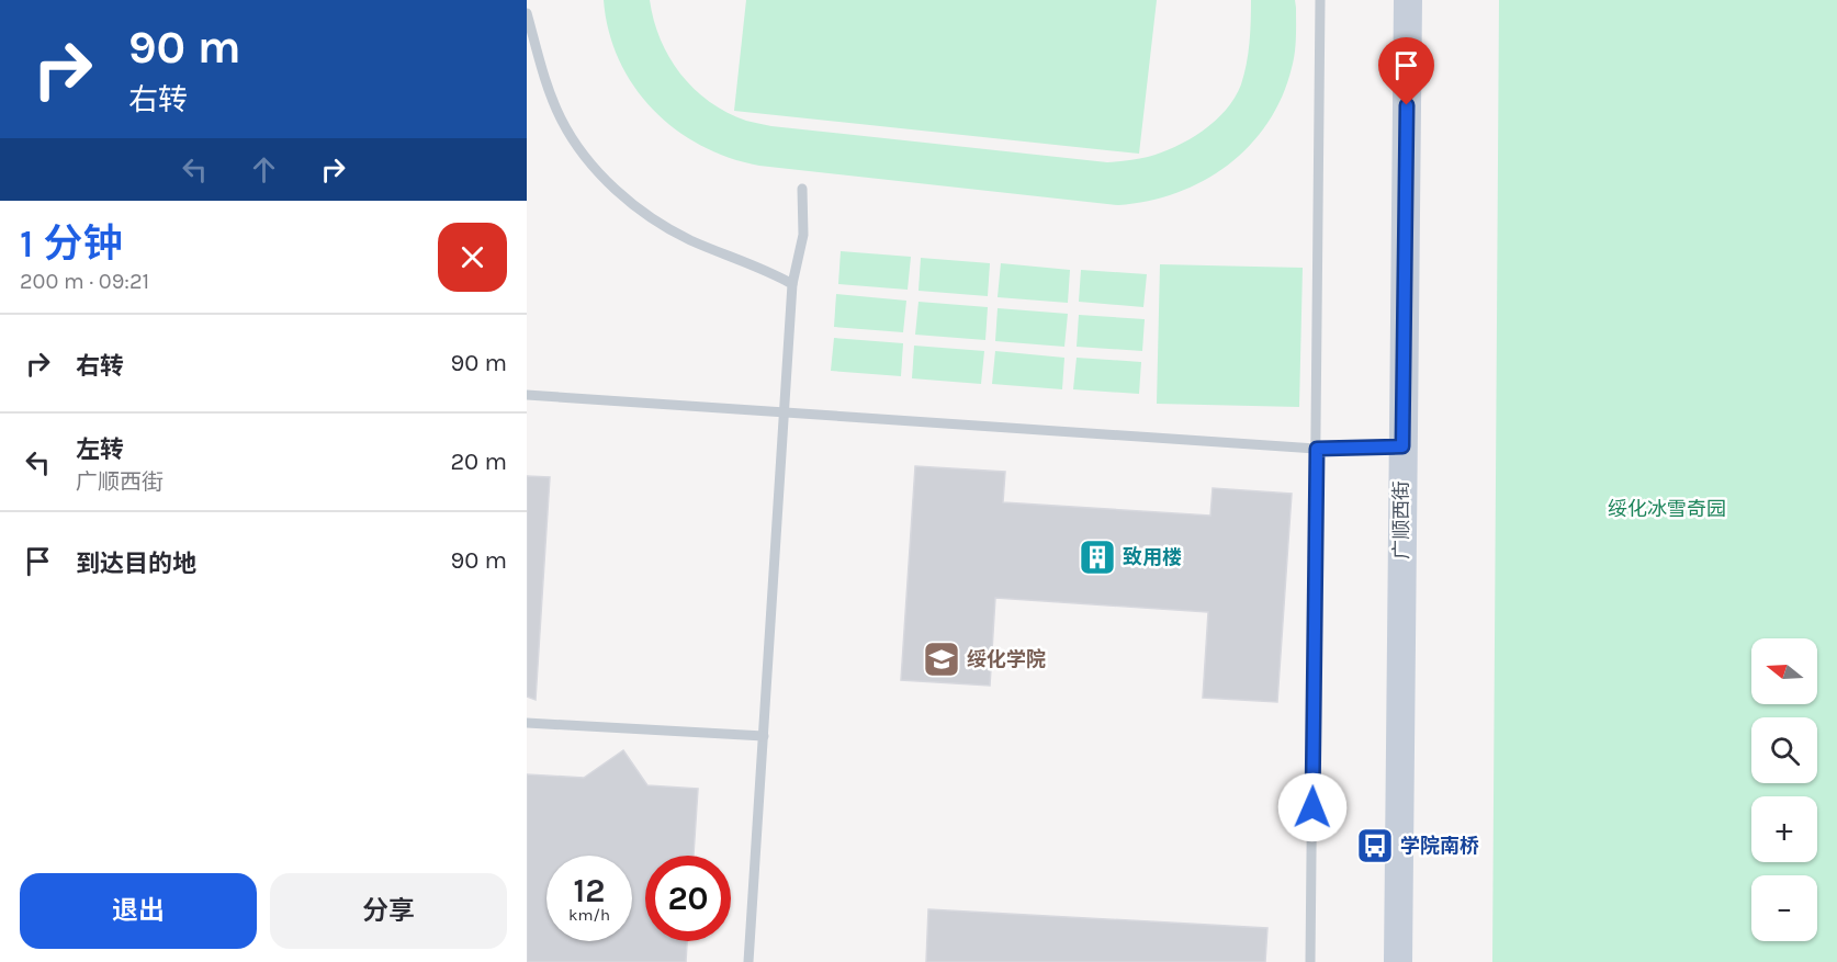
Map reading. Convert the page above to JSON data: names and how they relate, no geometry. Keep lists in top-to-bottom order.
{
  "streets": {
    "main road": ["广顺西街"]
  },
  "parks": ["绥化冰雪奇园"],
  "places": {
    "building": ["致用楼"],
    "school or university": ["绥化学院"],
    "bus stop": ["学院南桥"]
  },
  "north": "left",
  "page": {
    "turn": ["90 m", "右转"],
    "heading": ["1 分钟", "200 m · 09:21"],
    "list": [
      {
        "name": "右转",
        "value": "90 m"
      },
      {
        "name": "左转",
        "note": "广顺西街",
        "value": "20 m"
      },
      {
        "name": "到达目的地",
        "value": "90 m"
      }
    ],
    "map_buttons": ["+", "−"],
    "speed": "12 km/h",
    "limit": "20",
    "buttons": ["退出", "分享"]
  }
}
